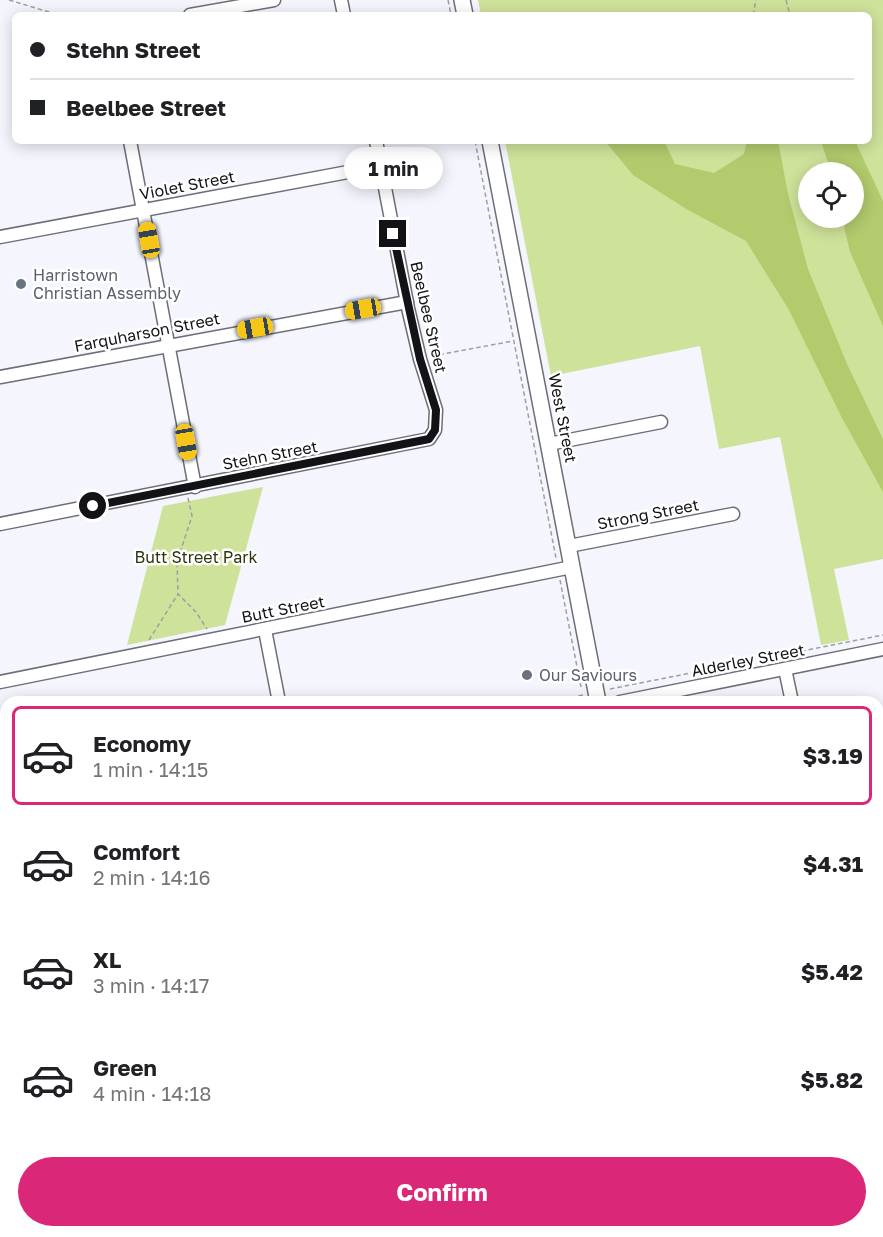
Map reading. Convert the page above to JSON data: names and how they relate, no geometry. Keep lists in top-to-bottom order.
{
  "streets": {
    "main road": ["West Street"],
    "street": [
      "Violet Street",
      "Beelbee Street",
      "Farquharson Street",
      "Stehn Street",
      "Strong Street",
      "Butt Street",
      "Alderley Street"
    ]
  },
  "crossings": [
    ["Violet Street", "Beelbee Street"],
    ["Beelbee Street", "Farquharson Street"],
    ["Beelbee Street", "Stehn Street"],
    ["West Street", "Strong Street"],
    ["West Street", "Butt Street"]
  ],
  "parks": ["Butt Street Park"],
  "places": ["Harristown Christian Assembly", "Our Saviours"],
  "page": {
    "banner": ["Stehn Street", "Beelbee Street"],
    "bubble": "1 min",
    "list": [
      {
        "name": "Economy",
        "note": "1 min · 14:15",
        "value": "$3.19"
      },
      {
        "name": "Comfort",
        "note": "2 min · 14:16",
        "value": "$4.31"
      },
      {
        "name": "XL",
        "note": "3 min · 14:17",
        "value": "$5.42"
      },
      {
        "name": "Green",
        "note": "4 min · 14:18",
        "value": "$5.82"
      }
    ],
    "buttons": "Confirm"
  }
}
